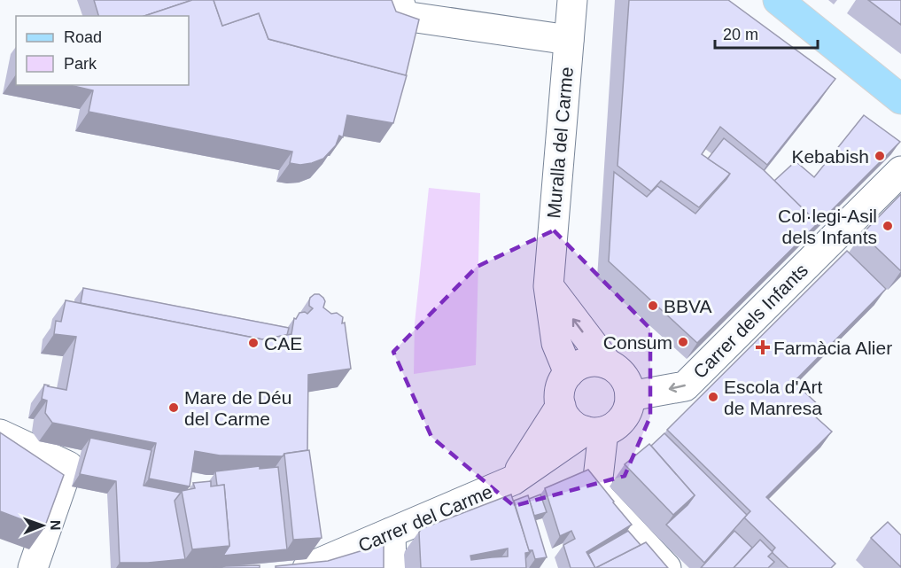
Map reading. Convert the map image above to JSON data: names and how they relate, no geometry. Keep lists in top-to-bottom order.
{
  "streets": {
    "street": ["Muralla del Carme", "Carrer dels Infants", "Carrer del Carme"]
  },
  "crossings": [
    ["Muralla del Carme", "Carrer dels Infants"],
    ["Muralla del Carme", "Carrer del Carme"],
    ["Carrer dels Infants", "Carrer del Carme"]
  ],
  "one_way": ["Carrer dels Infants"],
  "places": {
    "other": [
      "Kebabish",
      "Col·legi-Asil dels Infants",
      "BBVA",
      "Consum",
      "CAE",
      "Escola d'Art de Manresa",
      "Mare de Déu del Carme"
    ],
    "health": ["Farmàcia Alier"]
  },
  "legend": ["Road", "Park"],
  "scale_bar": "20 m",
  "north": "right"
}
